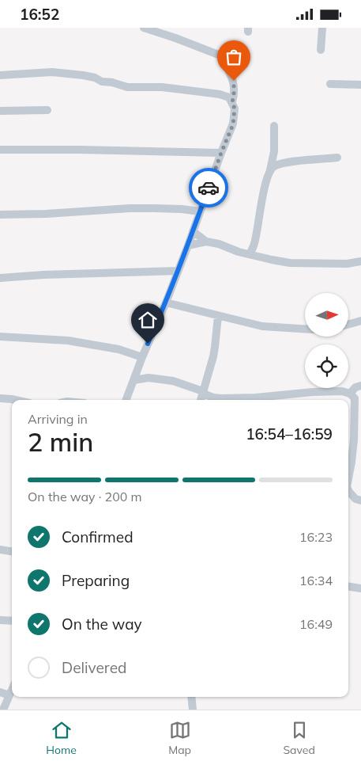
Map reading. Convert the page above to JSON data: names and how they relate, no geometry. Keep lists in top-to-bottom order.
{
  "north": "right",
  "page": {
    "status": "16:52",
    "heading": ["2 min", "Arriving in", "16:54–16:59"],
    "bar": "On the way · 200 m",
    "list": [
      ["Confirmed", "16:23"],
      ["Preparing", "16:34"],
      ["On the way", "16:49"],
      "Delivered"
    ],
    "tabs": ["Home", "Map", "Saved"]
  }
}
